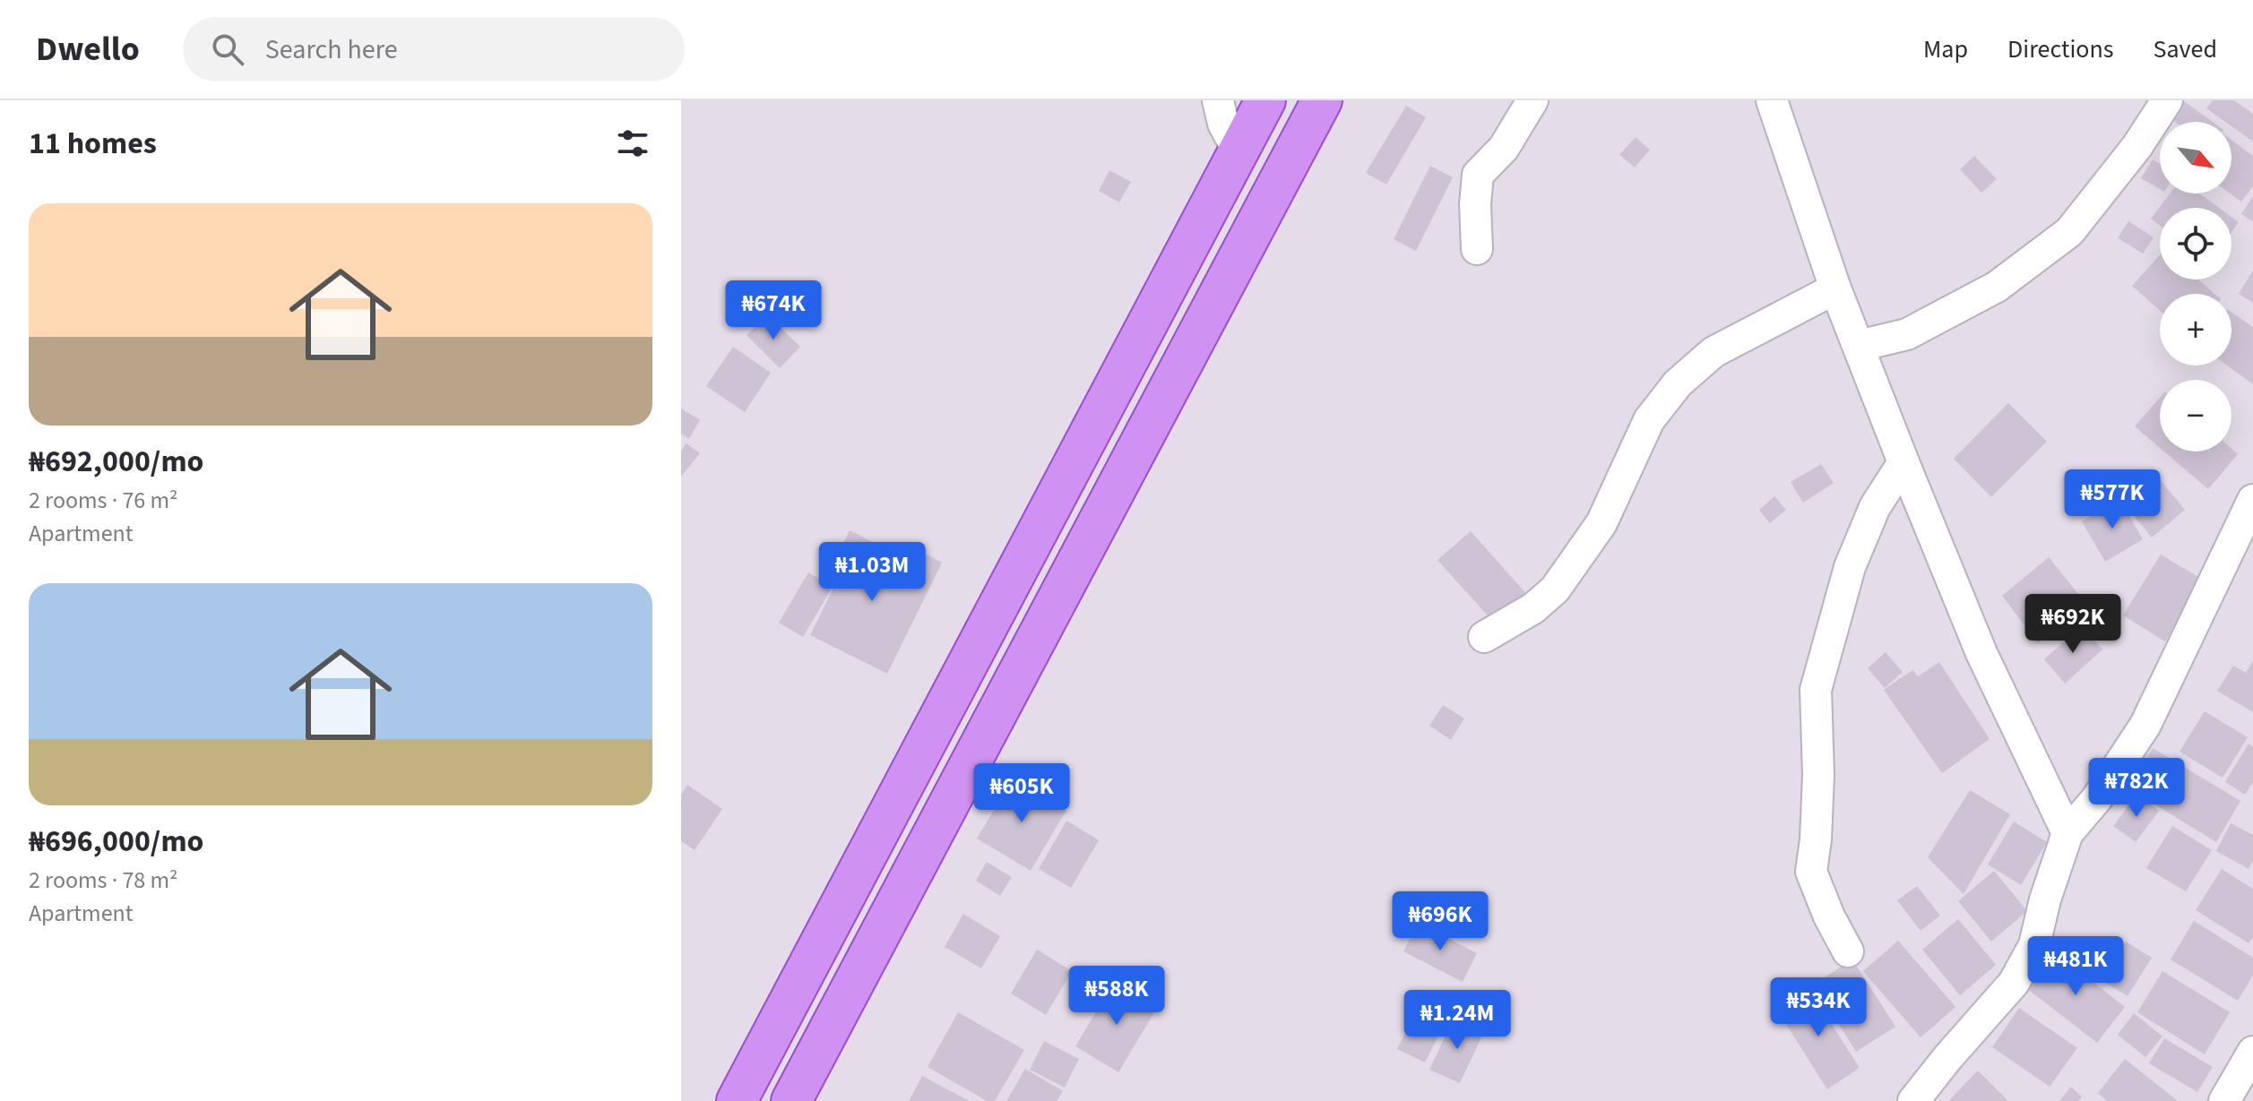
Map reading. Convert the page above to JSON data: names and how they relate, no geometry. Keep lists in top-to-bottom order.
{
  "north": "bottom right",
  "page": {
    "header": "Dwello",
    "search": "Search here",
    "nav": ["Map", "Directions", "Saved"],
    "heading": "11 homes",
    "map_buttons": ["+", "−"],
    "list": [
      {
        "name": "₦692,000/mo",
        "note": "2 rooms · 76 m² · Apartment"
      },
      {
        "name": "₦696,000/mo",
        "note": "2 rooms · 78 m² · Apartment"
      }
    ],
    "price": [
      "₦674K",
      "₦577K",
      "₦1.03M",
      "₦692K",
      "₦782K",
      "₦605K",
      "₦696K",
      "₦481K",
      "₦588K",
      "₦534K",
      "₦1.24M"
    ]
  }
}
